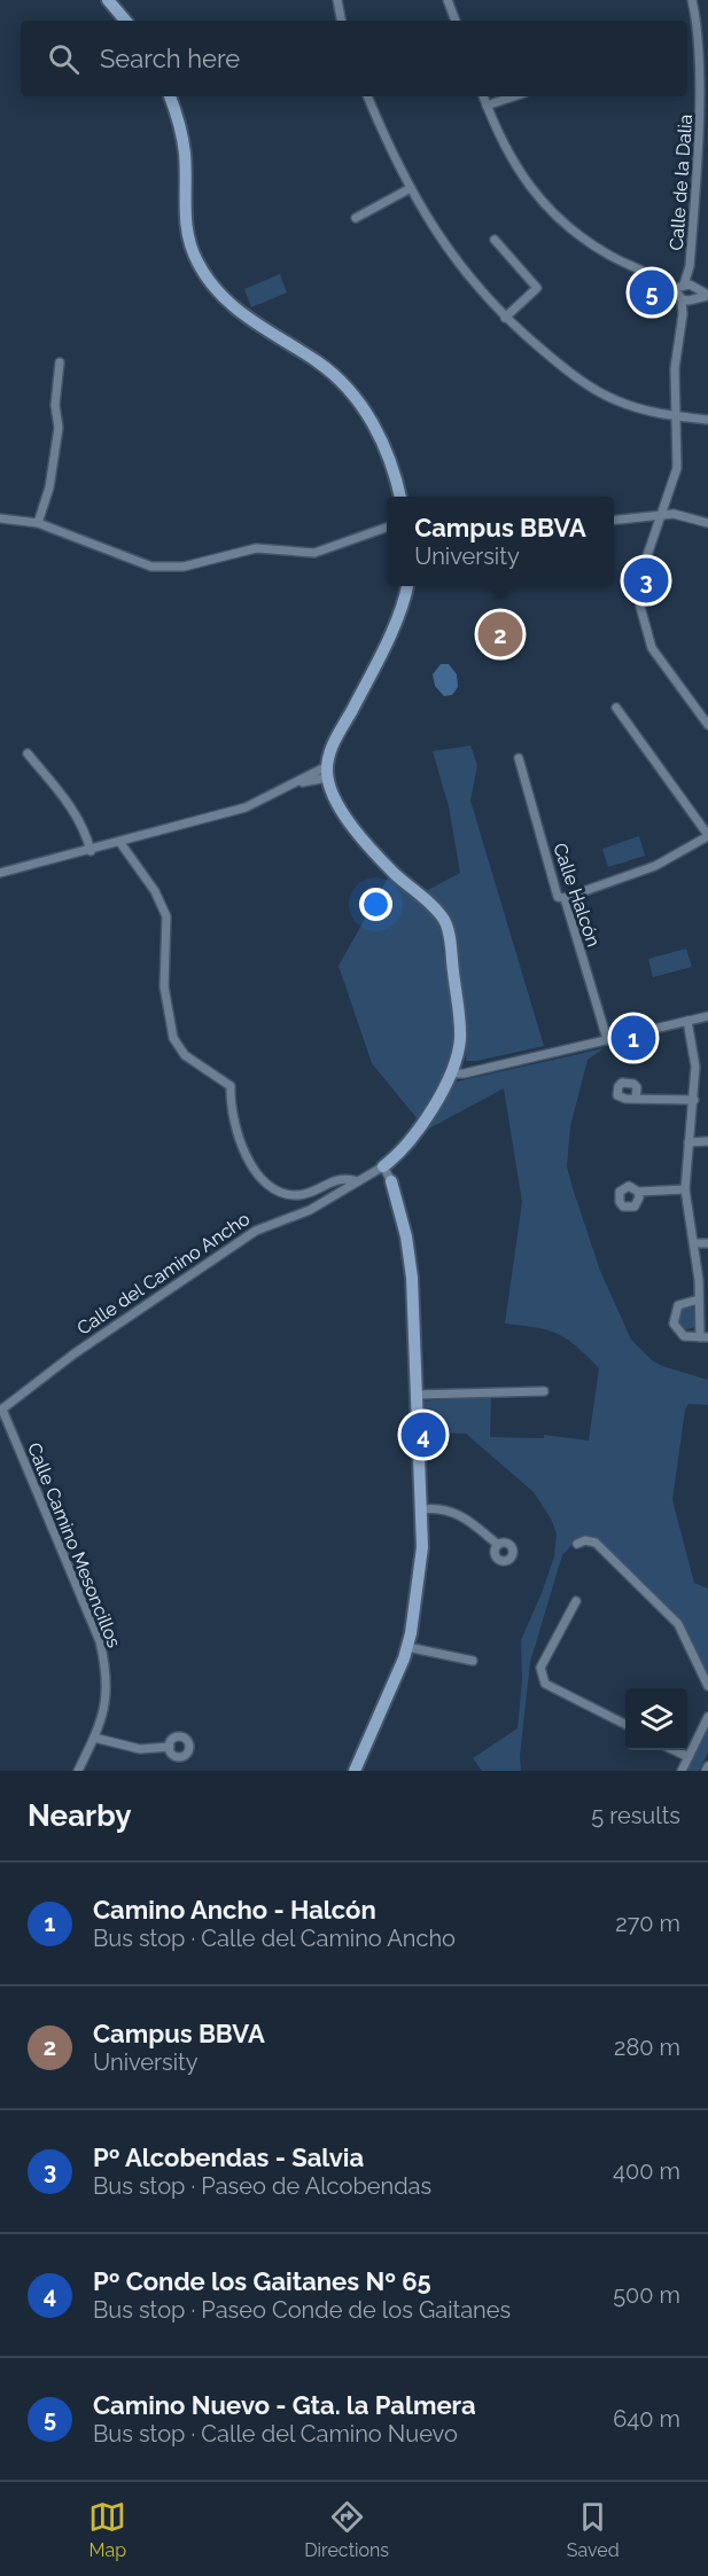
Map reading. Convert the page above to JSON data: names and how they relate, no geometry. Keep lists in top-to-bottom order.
{
  "streets": {
    "street": [
      "Calle de la Dalia",
      "Calle Halcón",
      "Calle del Camino Ancho",
      "Calle Camino Mesoncillos"
    ]
  },
  "crossings": [
    ["Calle del Camino Ancho", "Calle Camino Mesoncillos"]
  ],
  "page": {
    "search": "Search here",
    "pins": [
      "5",
      "3",
      "2",
      "1",
      "4"
    ],
    "popup": ["Campus BBVA", "University"],
    "heading": ["Nearby", "5 results"],
    "list": [
      {
        "mark": "1",
        "name": "Camino Ancho - Halcón",
        "note": "Bus stop · Calle del Camino Ancho",
        "value": "270 m"
      },
      {
        "mark": "2",
        "name": "Campus BBVA",
        "note": "University",
        "value": "280 m"
      },
      {
        "mark": "3",
        "name": "Pº Alcobendas - Salvia",
        "note": "Bus stop · Paseo de Alcobendas",
        "value": "400 m"
      },
      {
        "mark": "4",
        "name": "Pº Conde los Gaitanes Nº 65",
        "note": "Bus stop · Paseo Conde de los Gaitanes",
        "value": "500 m"
      },
      {
        "mark": "5",
        "name": "Camino Nuevo - Gta. la Palmera",
        "note": "Bus stop · Calle del Camino Nuevo",
        "value": "640 m"
      }
    ],
    "nav": ["Map", "Directions", "Saved"]
  }
}
